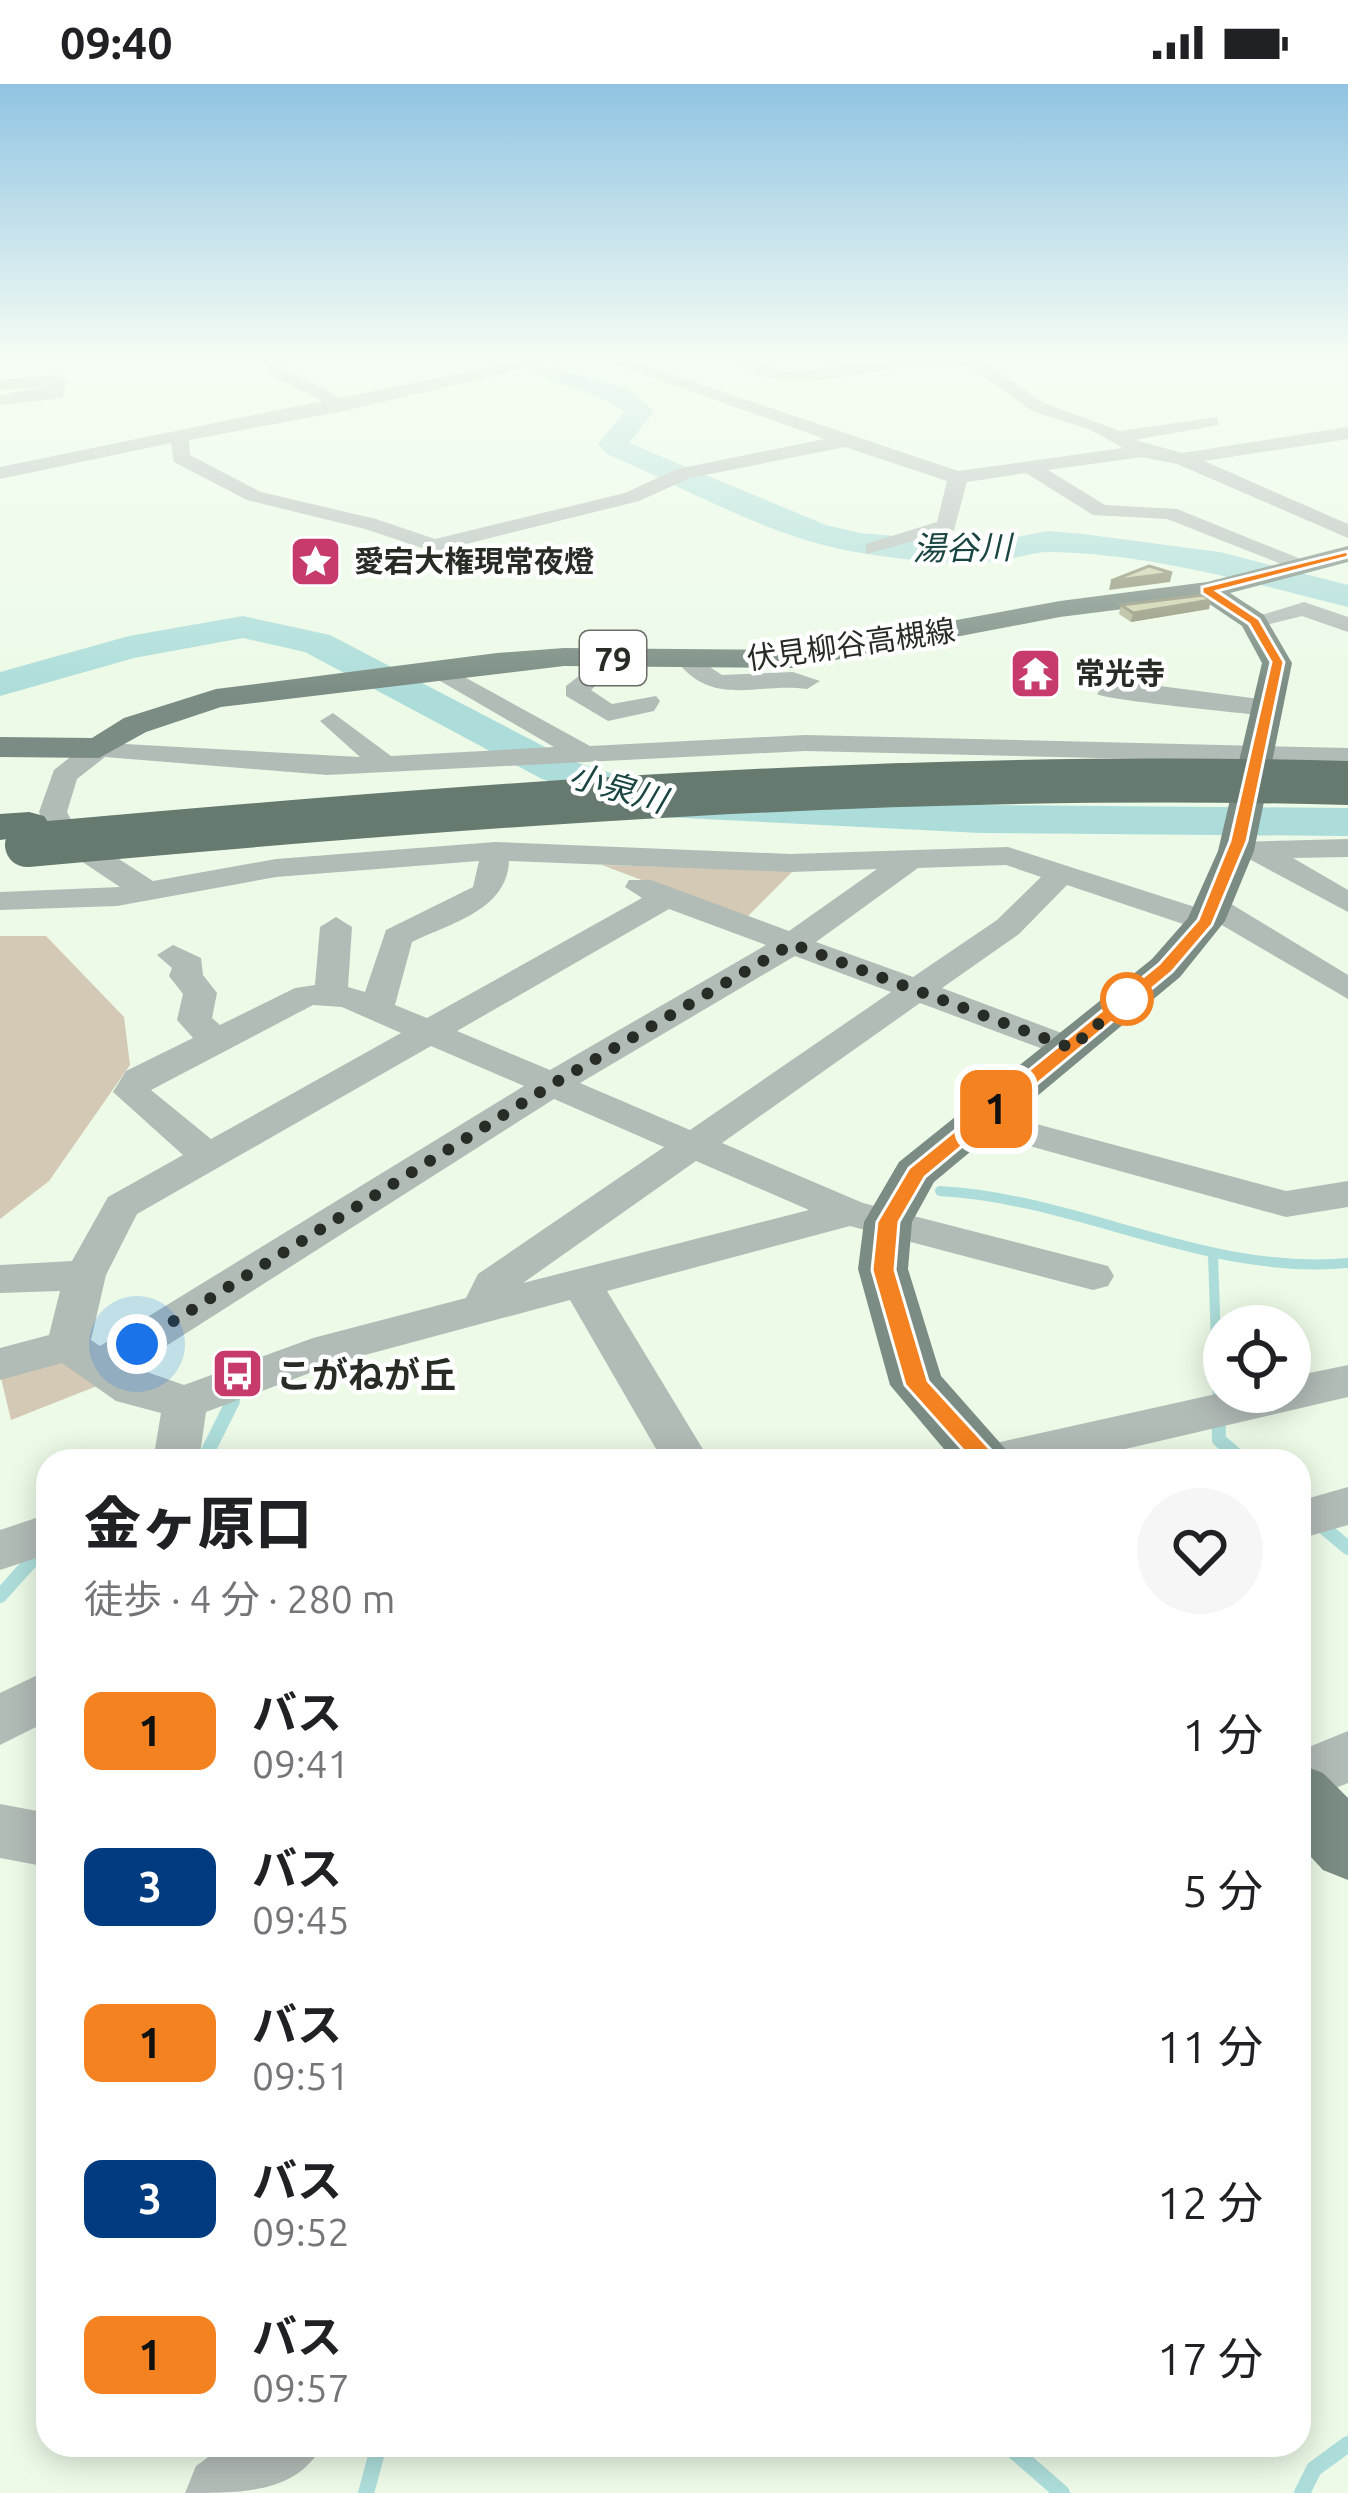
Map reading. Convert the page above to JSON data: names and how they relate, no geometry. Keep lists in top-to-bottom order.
{
  "streets": {
    "main road": ["伏見柳谷高槻線", "79"]
  },
  "water": ["湯谷川", "小泉川"],
  "places": {
    "place": ["愛宕大権現常夜燈"],
    "temple": ["常光寺"],
    "bus stop": ["こがねが丘"]
  },
  "lines": ["bus line 1"],
  "page": {
    "status": "09:40",
    "on_map": "1",
    "heading": ["金ヶ原口", "徒歩 · 4 分 · 280 m"],
    "list": [
      {
        "mark": "1",
        "name": "バス",
        "note": "09:41",
        "value": "1 分"
      },
      {
        "mark": "3",
        "name": "バス",
        "note": "09:45",
        "value": "5 分"
      },
      {
        "mark": "1",
        "name": "バス",
        "note": "09:51",
        "value": "11 分"
      },
      {
        "mark": "3",
        "name": "バス",
        "note": "09:52",
        "value": "12 分"
      },
      {
        "mark": "1",
        "name": "バス",
        "note": "09:57",
        "value": "17 分"
      }
    ]
  }
}
